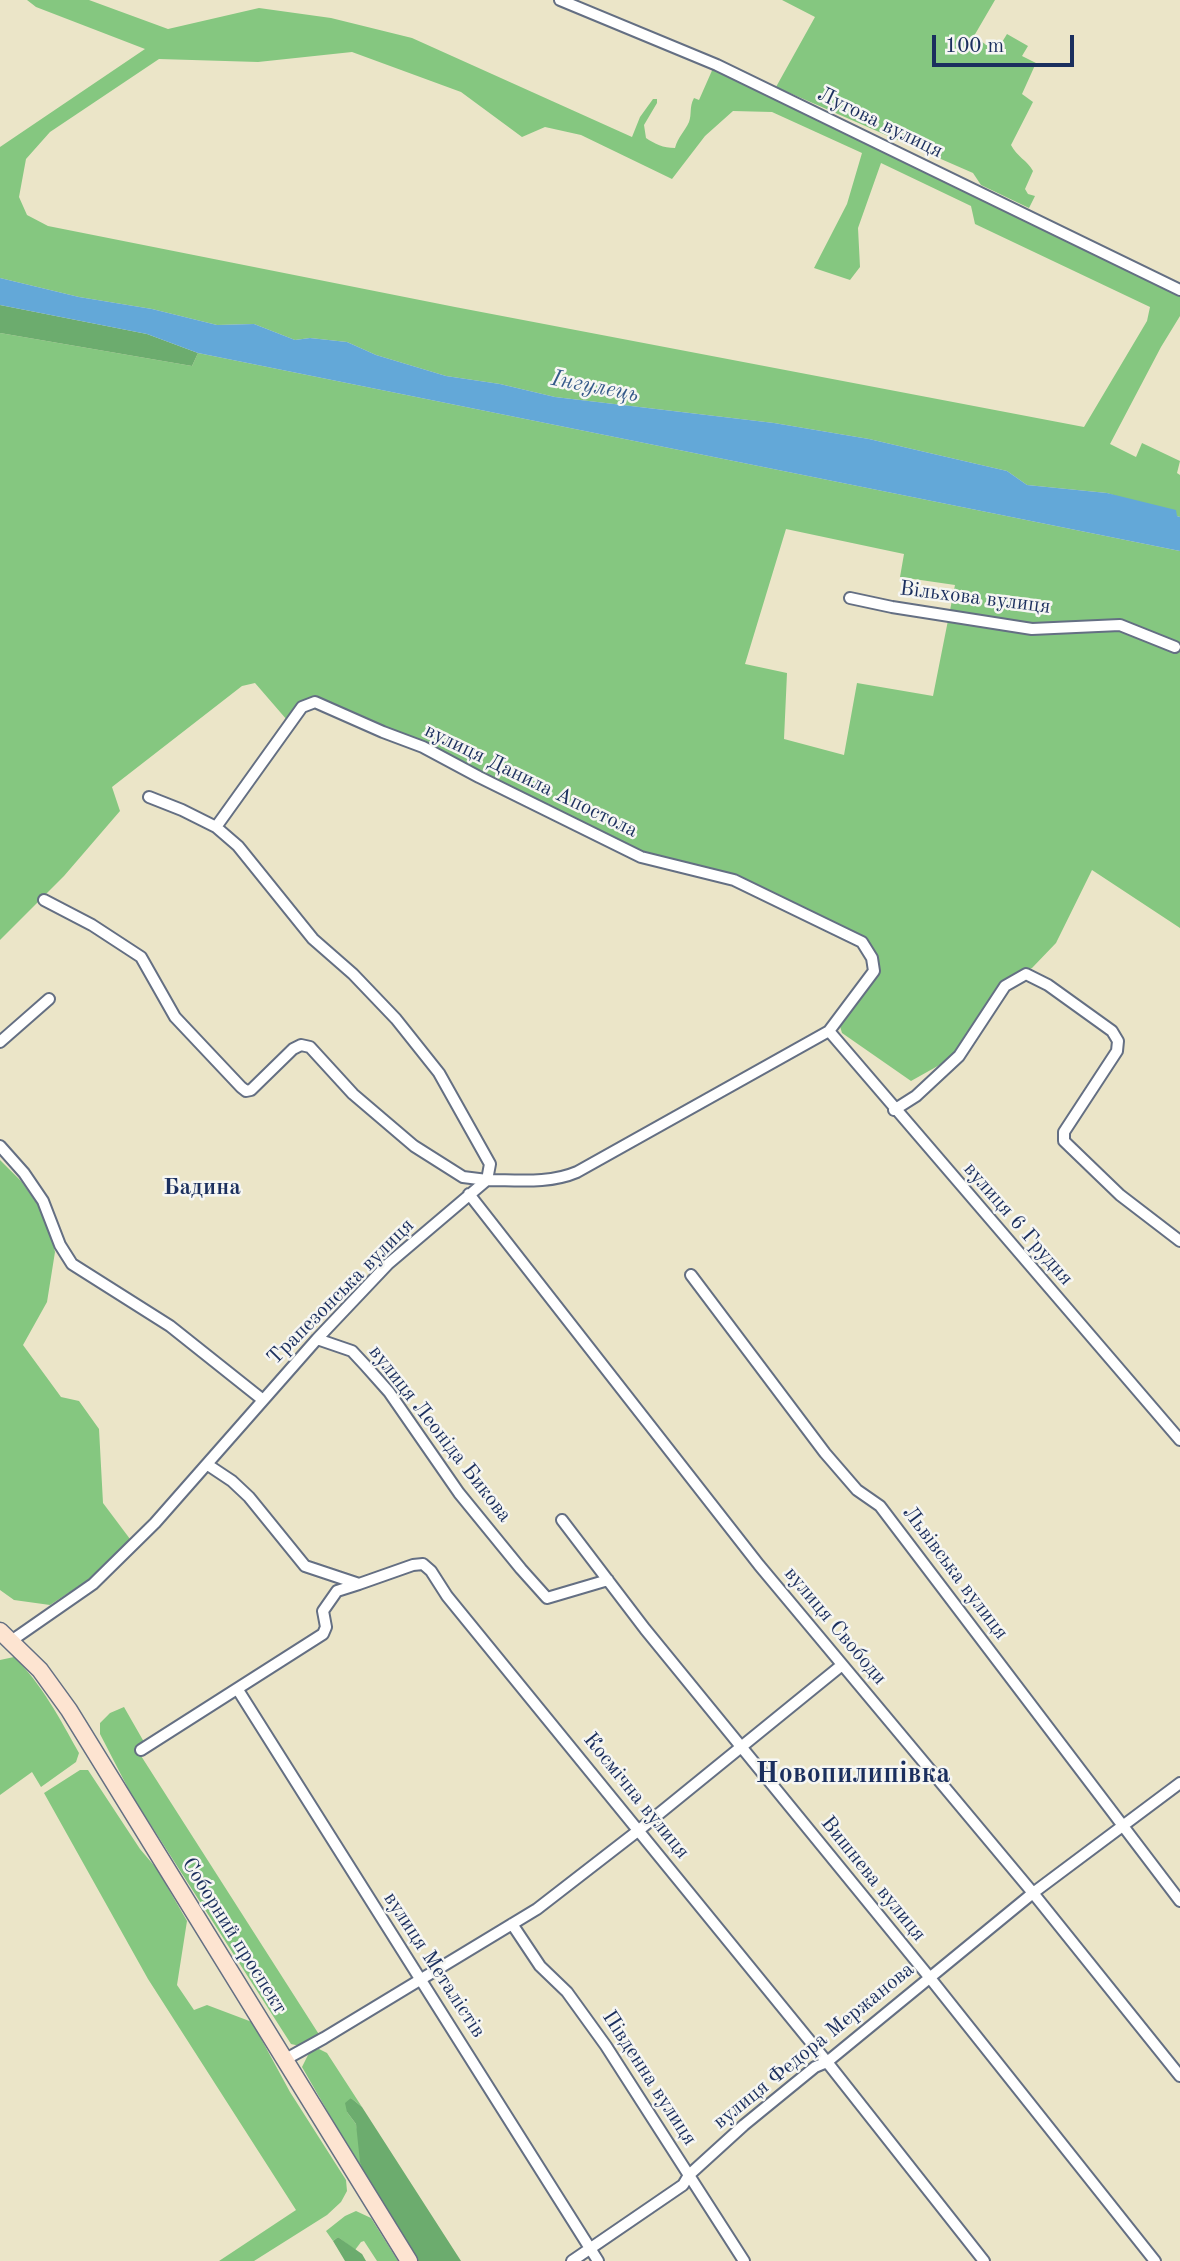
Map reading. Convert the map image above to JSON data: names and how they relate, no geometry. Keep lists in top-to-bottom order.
{
  "streets": {
    "main road": ["Соборний проспект"],
    "street": [
      "Лугова вулиця",
      "Вільхова вулиця",
      "вулиця Данила Апостола",
      "вулиця 6 Грудня",
      "Трапезонська вулиця",
      "вулиця Леоніда Бикова",
      "Львівська вулиця",
      "вулиця Свободи",
      "Космічна вулиця",
      "Вишнева вулиця",
      "вулиця Металістів",
      "вулиця Федора Мержанова",
      "Південна вулиця"
    ]
  },
  "crossings": [
    ["вулиця Данила Апостола", "вулиця 6 Грудня"],
    ["Трапезонська вулиця", "вулиця Леоніда Бикова"],
    ["Трапезонська вулиця", "вулиця Свободи"],
    ["Трапезонська вулиця", "Соборний проспект"],
    ["вулиця Леоніда Бикова", "Вишнева вулиця"],
    ["Львівська вулиця", "вулиця Федора Мержанова"],
    ["вулиця Свободи", "вулиця Федора Мержанова"],
    ["Космічна вулиця", "вулиця Металістів"],
    ["Космічна вулиця", "вулиця Федора Мержанова"],
    ["Вишнева вулиця", "вулиця Федора Мержанова"],
    ["вулиця Металістів", "вулиця Федора Мержанова"],
    ["вулиця Федора Мержанова", "Південна вулиця"]
  ],
  "districts": ["Бадина", "Новопилипівка"],
  "water": ["Інгулець"],
  "scale_bar": "100 m"
}
